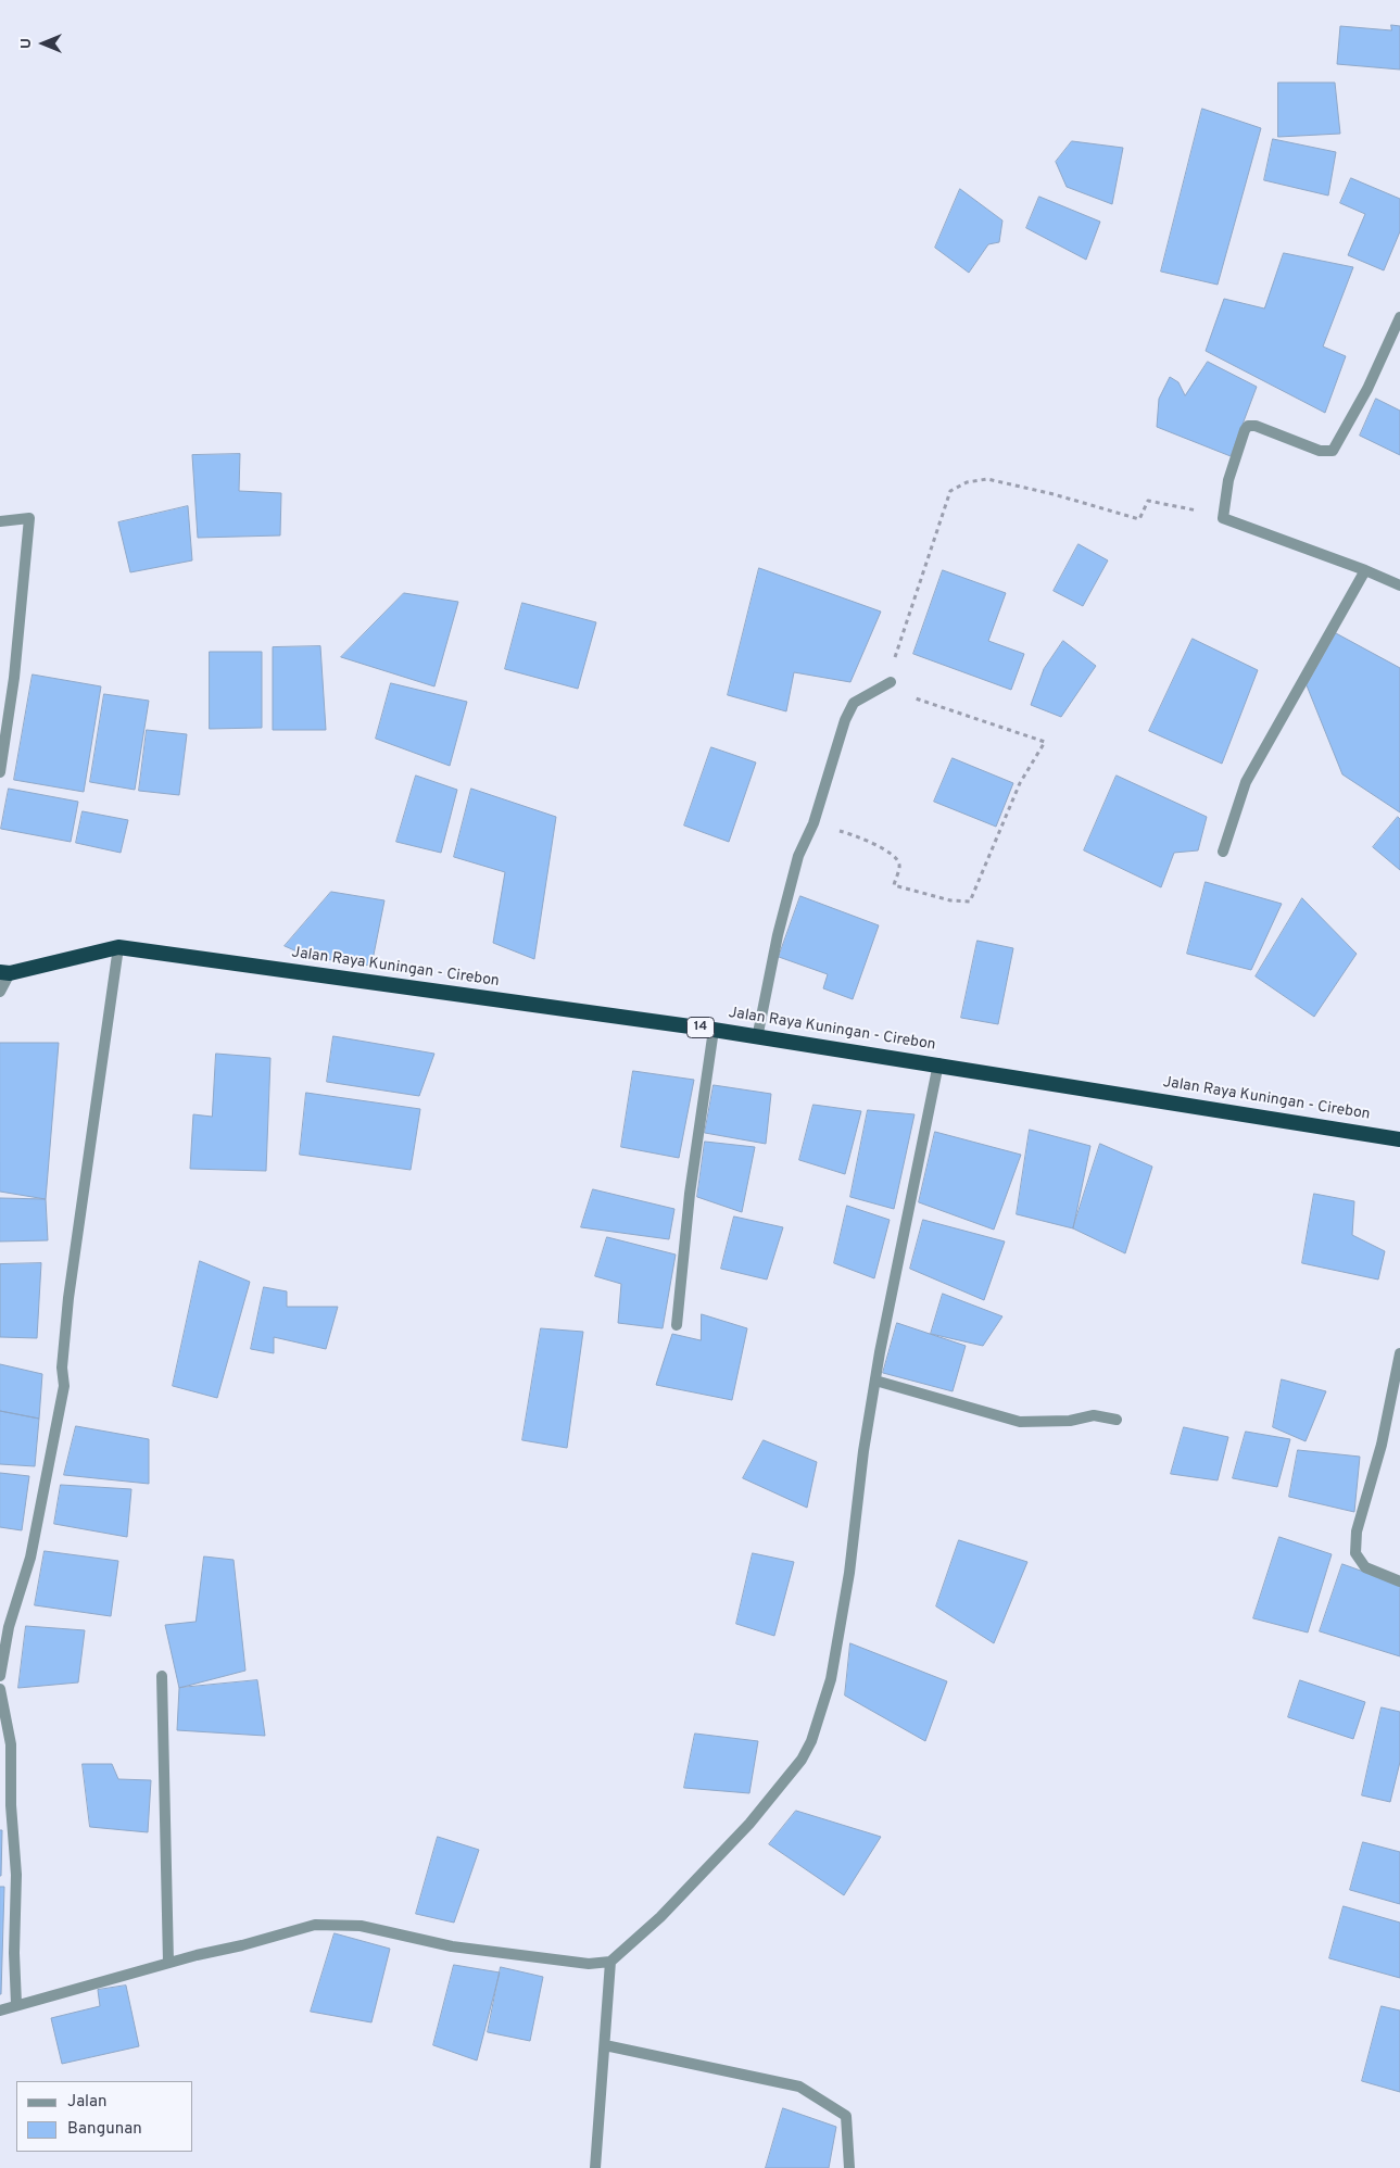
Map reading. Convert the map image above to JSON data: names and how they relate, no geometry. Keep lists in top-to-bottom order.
{
  "streets": {
    "highway": ["Jalan Raya Kuningan - Cirebon", "14"]
  },
  "legend": ["Jalan", "Bangunan"],
  "north": "left"
}
